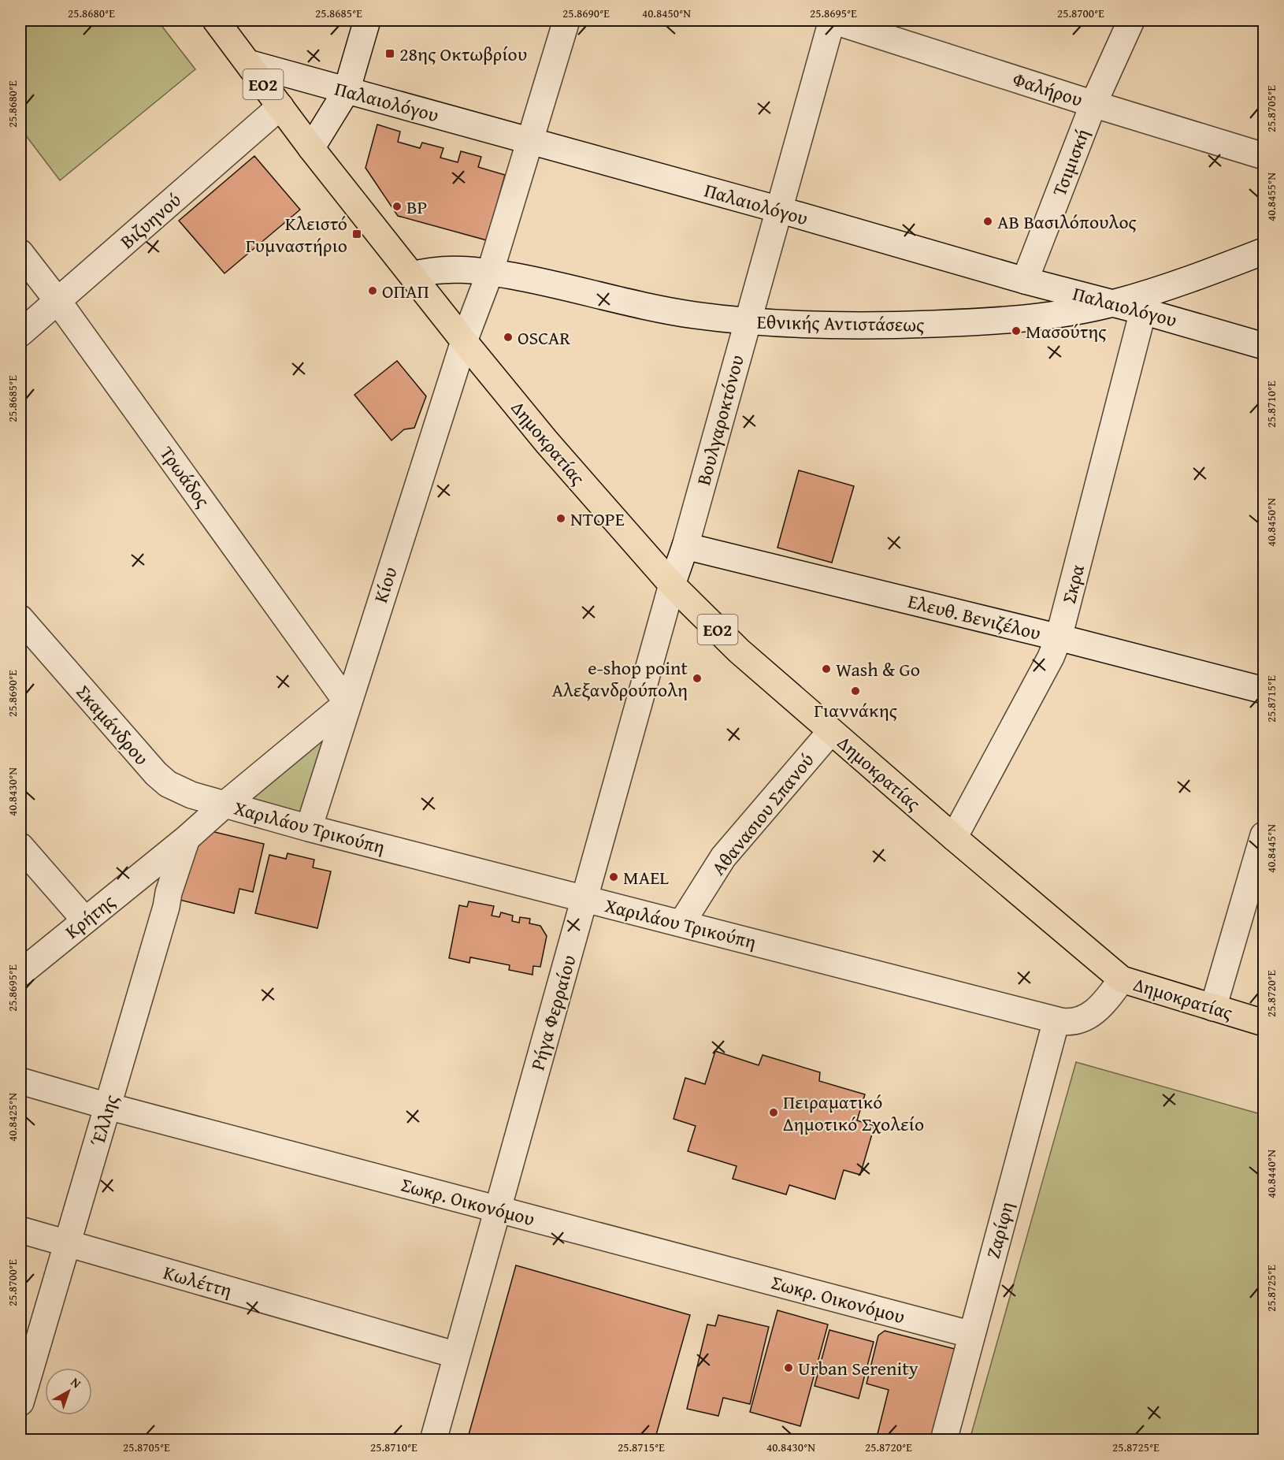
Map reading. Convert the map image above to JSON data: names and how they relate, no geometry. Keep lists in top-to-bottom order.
{
  "streets": {
    "main road": ["ΕΟ2", "Δημοκρατίας"],
    "street": [
      "Φαλήρου",
      "Παλαιολόγου",
      "Τσιμισκή",
      "Βιζυηνού",
      "Εθνικής Αντιστάσεως",
      "Βουλγαροκτόνου",
      "Τρωάδος",
      "Σκρα",
      "Κίου",
      "Ελευθ. Βενιζέλου",
      "Σκαμάνδρου",
      "Αθανασιου Σπανού",
      "Χαριλάου Τρικούπη",
      "Κρήτης",
      "Ρήγα Φερραίου",
      "Έλλης",
      "Σωκρ. Οικονόμου",
      "Ζαρίφη",
      "Κωλέττη"
    ]
  },
  "crossings": [
    ["Φαλήρου", "Τσιμισκή"],
    ["Φαλήρου", "Βουλγαροκτόνου"],
    ["Παλαιολόγου", "Τσιμισκή"],
    ["Παλαιολόγου", "Εθνικής Αντιστάσεως"],
    ["Παλαιολόγου", "Βουλγαροκτόνου"],
    ["Παλαιολόγου", "Δημοκρατίας"],
    ["Παλαιολόγου", "Σκρα"],
    ["Παλαιολόγου", "Κίου"],
    ["Βιζυηνού", "Δημοκρατίας"],
    ["Βιζυηνού", "Τρωάδος"],
    ["Εθνικής Αντιστάσεως", "Βουλγαροκτόνου"],
    ["Εθνικής Αντιστάσεως", "Δημοκρατίας"],
    ["Εθνικής Αντιστάσεως", "Κίου"],
    ["Βουλγαροκτόνου", "Δημοκρατίας"],
    ["Βουλγαροκτόνου", "Ελευθ. Βενιζέλου"],
    ["Βουλγαροκτόνου", "Ρήγα Φερραίου"],
    ["Δημοκρατίας", "Σκρα"],
    ["Δημοκρατίας", "Κίου"],
    ["Δημοκρατίας", "Αθανασιου Σπανού"],
    ["Δημοκρατίας", "Χαριλάου Τρικούπη"],
    ["Δημοκρατίας", "Ρήγα Φερραίου"],
    ["Τρωάδος", "Κίου"],
    ["Τρωάδος", "Κρήτης"],
    ["Σκρα", "Ελευθ. Βενιζέλου"],
    ["Κίου", "Χαριλάου Τρικούπη"],
    ["Κίου", "Κρήτης"],
    ["Σκαμάνδρου", "Χαριλάου Τρικούπη"],
    ["Σκαμάνδρου", "Κρήτης"],
    ["Αθανασιου Σπανού", "Χαριλάου Τρικούπη"],
    ["Χαριλάου Τρικούπη", "Κρήτης"],
    ["Χαριλάου Τρικούπη", "Ρήγα Φερραίου"],
    ["Χαριλάου Τρικούπη", "Ζαρίφη"],
    ["Κρήτης", "Έλλης"],
    ["Ρήγα Φερραίου", "Σωκρ. Οικονόμου"],
    ["Ρήγα Φερραίου", "Κωλέττη"],
    ["Έλλης", "Σωκρ. Οικονόμου"],
    ["Έλλης", "Κωλέττη"],
    ["Σωκρ. Οικονόμου", "Ζαρίφη"]
  ],
  "places": {
    "transit": ["28ης Οκτωβρίου", "Κλειστό Γυμναστήριο"],
    "other": [
      "BP",
      "ΑΒ Βασιλόπουλος",
      "ΟΠΑΠ",
      "Μασούτης",
      "OSCAR",
      "ΝΤΟΡΕ",
      "Wash & Go",
      "e-shop point Αλεξανδρούπολη",
      "Γιαννάκης",
      "MAEL",
      "Πειραματικό Δημοτικό Σχολείο",
      "Urban Serenity"
    ]
  },
  "north": "top right",
  "coordinates": [
    "25.8680°E",
    "25.8685°E",
    "25.8690°E",
    "40.8450°N",
    "25.8695°E",
    "25.8700°E",
    "25.8705°E",
    "40.8455°N",
    "25.8710°E",
    "25.8715°E",
    "40.8430°N",
    "40.8445°N",
    "25.8720°E",
    "40.8425°N",
    "40.8440°N",
    "25.8725°E"
  ]
}
